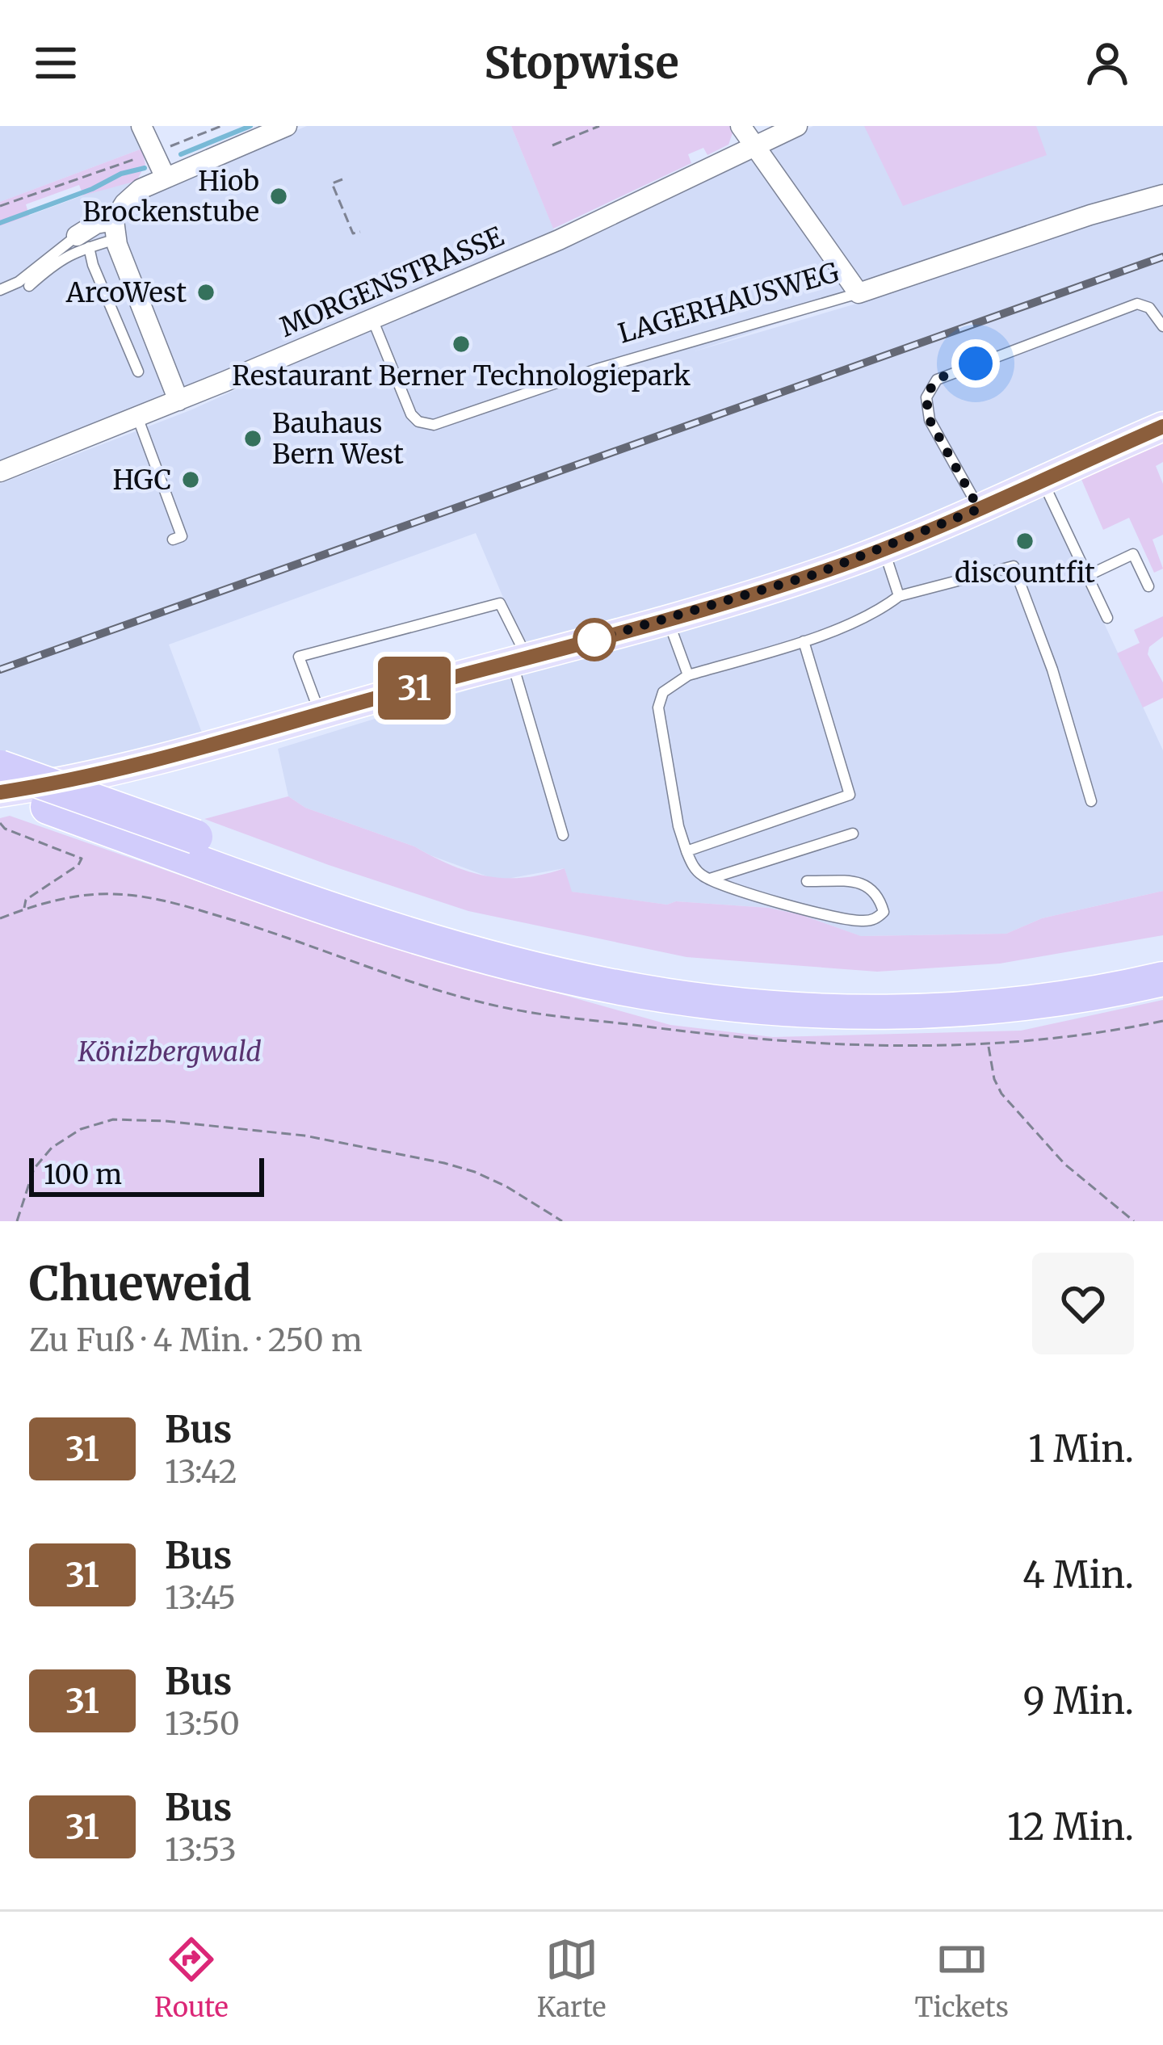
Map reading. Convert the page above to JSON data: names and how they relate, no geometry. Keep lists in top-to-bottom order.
{
  "streets": {
    "street": ["MORGENSTRASSE", "LAGERHAUSWEG"]
  },
  "crossings": [
    ["MORGENSTRASSE", "LAGERHAUSWEG"]
  ],
  "parks": ["Könizbergwald"],
  "places": [
    "Hiob Brockenstube",
    "ArcoWest",
    "Restaurant Berner Technologiepark",
    "Bauhaus Bern West",
    "HGC",
    "discountfit"
  ],
  "lines": ["bus line 31"],
  "scale_bar": "100 m",
  "page": {
    "header": "Stopwise",
    "on_map": "31",
    "scale": "100 m",
    "heading": ["Chueweid", "Zu Fuß · 4 Min. · 250 m"],
    "list": [
      {
        "mark": "31",
        "name": "Bus",
        "note": "13:42",
        "value": "1 Min."
      },
      {
        "mark": "31",
        "name": "Bus",
        "note": "13:45",
        "value": "4 Min."
      },
      {
        "mark": "31",
        "name": "Bus",
        "note": "13:50",
        "value": "9 Min."
      },
      {
        "mark": "31",
        "name": "Bus",
        "note": "13:53",
        "value": "12 Min."
      }
    ],
    "tabs": ["Route", "Karte", "Tickets"]
  }
}
